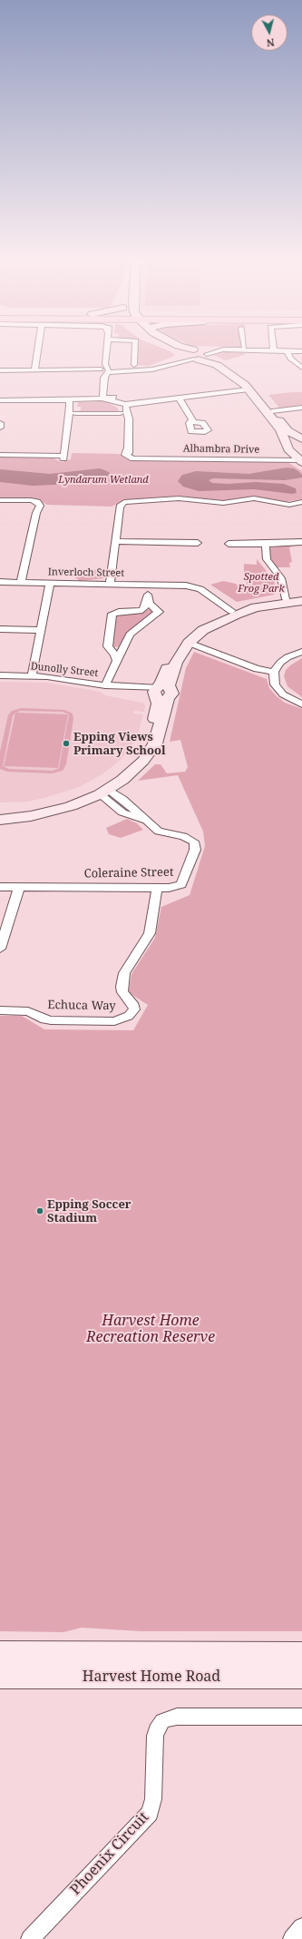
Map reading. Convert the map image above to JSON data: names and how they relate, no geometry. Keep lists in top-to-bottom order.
{
  "streets": {
    "street": [
      "Alhambra Drive",
      "Inverloch Street",
      "Dunolly Street",
      "Coleraine Street",
      "Echuca Way",
      "Harvest Home Road",
      "Phoenix Circuit"
    ]
  },
  "crossings": [
    ["Coleraine Street", "Echuca Way"]
  ],
  "parks": ["Lyndarum Wetland", "Spotted Frog Park", "Harvest Home Recreation Reserve"],
  "places": ["Epping Views Primary School", "Epping Soccer Stadium"],
  "north": "bottom"
}
